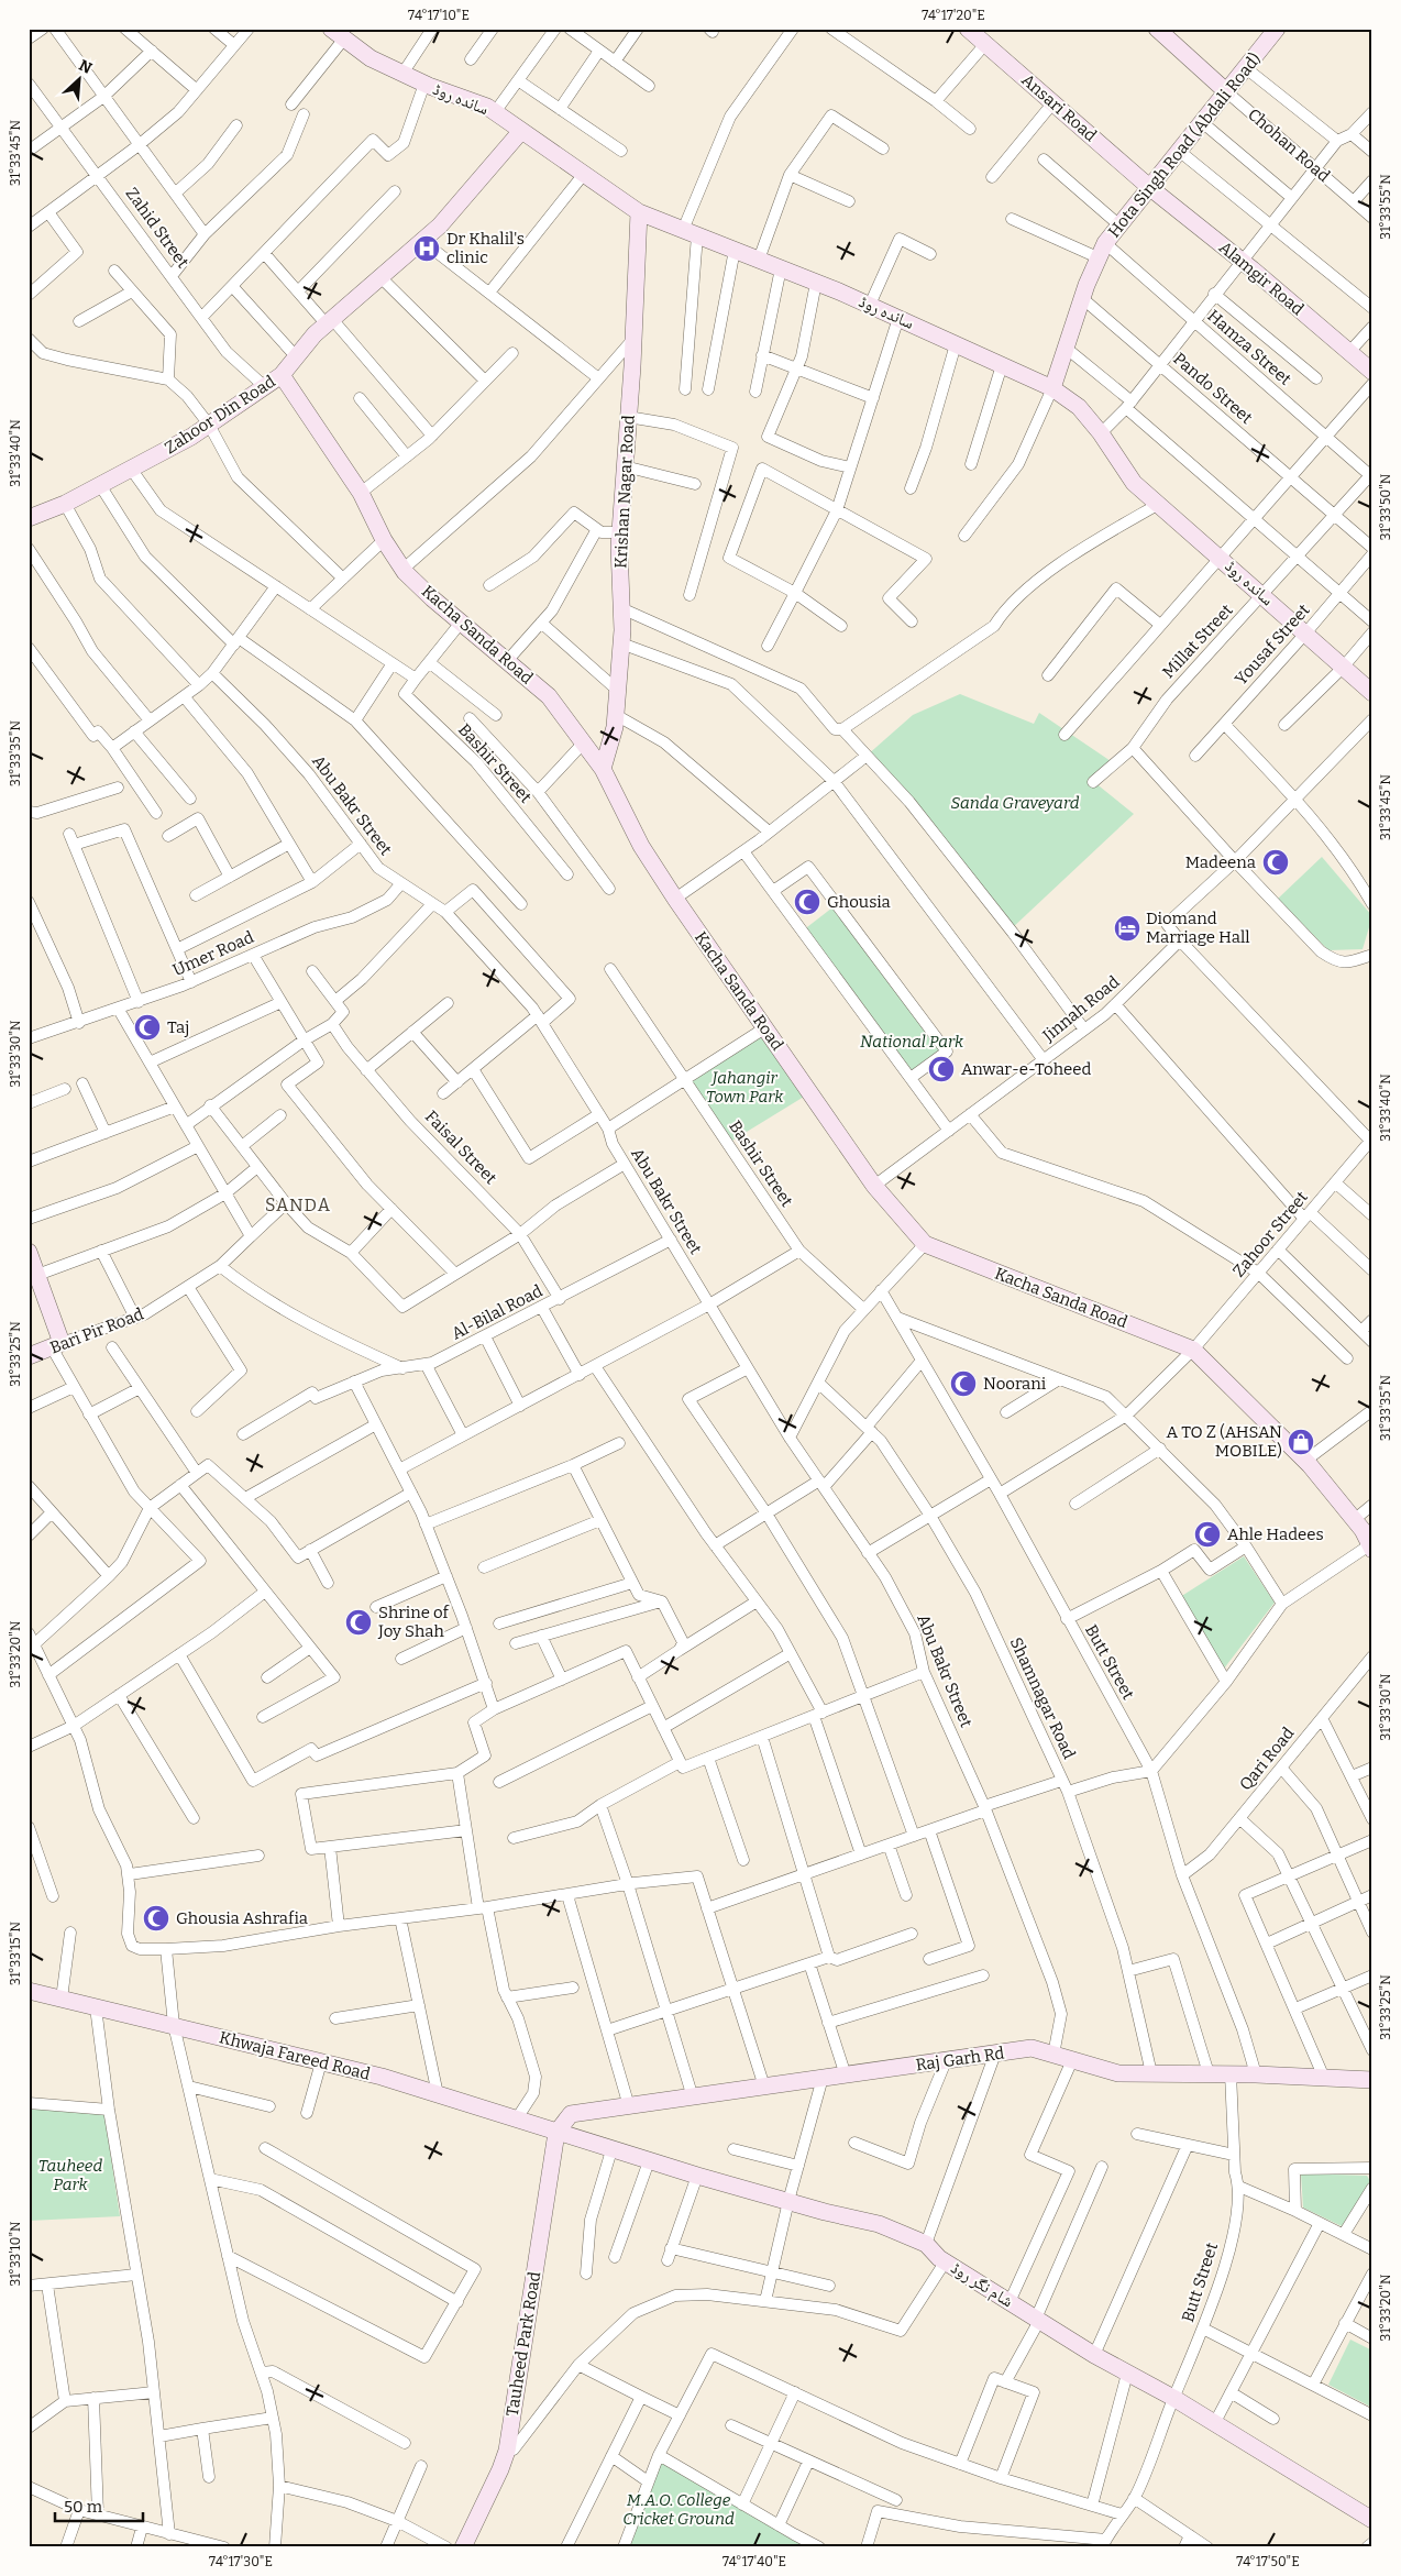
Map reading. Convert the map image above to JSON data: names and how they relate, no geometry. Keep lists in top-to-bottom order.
{
  "streets": {
    "main road": [
      "ساندہ روڈ",
      "Ansari Road",
      "Hota Singh Road (Abdali Road)",
      "Chohan Road",
      "Alamgir Road",
      "Zahoor Din Road",
      "Krishan Nagar Road",
      "Kacha Sanda Road",
      "Bari Pir Road",
      "Khwaja Fareed Road",
      "Raj Garh Rd",
      "شام نگر روڈ",
      "Tauheed Park Road"
    ],
    "street": [
      "Zahid Street",
      "Hamza Street",
      "Pando Street",
      "Millat Street",
      "Yousaf Street",
      "Bashir Street",
      "Abu Bakr Street",
      "Umer Road",
      "Jinnah Road",
      "Faisal Street",
      "Zahoor Street",
      "Al-Bilal Road",
      "Butt Street",
      "Shamnagar Road",
      "Qari Road"
    ]
  },
  "crossings": [
    ["ساندہ روڈ", "Hota Singh Road (Abdali Road)"],
    ["ساندہ روڈ", "Zahoor Din Road"],
    ["ساندہ روڈ", "Krishan Nagar Road"],
    ["ساندہ روڈ", "Millat Street"],
    ["ساندہ روڈ", "Yousaf Street"],
    ["Ansari Road", "Hota Singh Road (Abdali Road)"],
    ["Ansari Road", "Alamgir Road"],
    ["Hota Singh Road (Abdali Road)", "Chohan Road"],
    ["Hota Singh Road (Abdali Road)", "Alamgir Road"],
    ["Hota Singh Road (Abdali Road)", "Hamza Street"],
    ["Hota Singh Road (Abdali Road)", "Pando Street"],
    ["Zahid Street", "Zahoor Din Road"],
    ["Hamza Street", "Millat Street"],
    ["Pando Street", "Millat Street"],
    ["Zahoor Din Road", "Kacha Sanda Road"],
    ["Krishan Nagar Road", "Kacha Sanda Road"],
    ["Kacha Sanda Road", "Jinnah Road"],
    ["Kacha Sanda Road", "Zahoor Street"],
    ["Abu Bakr Street", "Umer Road"],
    ["Abu Bakr Street", "Al-Bilal Road"],
    ["Abu Bakr Street", "Raj Garh Rd"],
    ["Faisal Street", "Al-Bilal Road"],
    ["Zahoor Street", "Butt Street"],
    ["Butt Street", "Qari Road"],
    ["Butt Street", "Raj Garh Rd"],
    ["Butt Street", "شام نگر روڈ"],
    ["Shamnagar Road", "Raj Garh Rd"],
    ["Khwaja Fareed Road", "Raj Garh Rd"],
    ["Khwaja Fareed Road", "شام نگر روڈ"],
    ["Khwaja Fareed Road", "Tauheed Park Road"],
    ["Raj Garh Rd", "شام نگر روڈ"],
    ["Raj Garh Rd", "Tauheed Park Road"],
    ["شام نگر روڈ", "Tauheed Park Road"]
  ],
  "districts": ["SANDA"],
  "parks": [
    "Sanda Graveyard",
    "National Park",
    "Jahangir Town Park",
    "Tauheed Park",
    "M.A.O. College Cricket Ground"
  ],
  "places": {
    "hospital": ["Dr Khalil's clinic"],
    "mosque": [
      "Madeena",
      "Ghousia",
      "Taj",
      "Anwar-e-Toheed",
      "Noorani",
      "Ahle Hadees",
      "Shrine of Joy Shah",
      "Ghousia Ashrafia"
    ],
    "hotel": ["Diomand Marriage Hall"],
    "shop": ["A TO Z (AHSAN MOBILE)"]
  },
  "scale_bar": "50 m",
  "north": "top right",
  "coordinates": [
    "74°17'10\"E",
    "74°17'20\"E",
    "31°33'45\"N",
    "31°33'55\"N",
    "31°33'40\"N",
    "31°33'50\"N",
    "31°33'35\"N",
    "31°33'30\"N",
    "31°33'25\"N",
    "31°33'20\"N",
    "31°33'15\"N",
    "31°33'10\"N",
    "74°17'30\"E",
    "74°17'40\"E",
    "74°17'50\"E"
  ]
}
